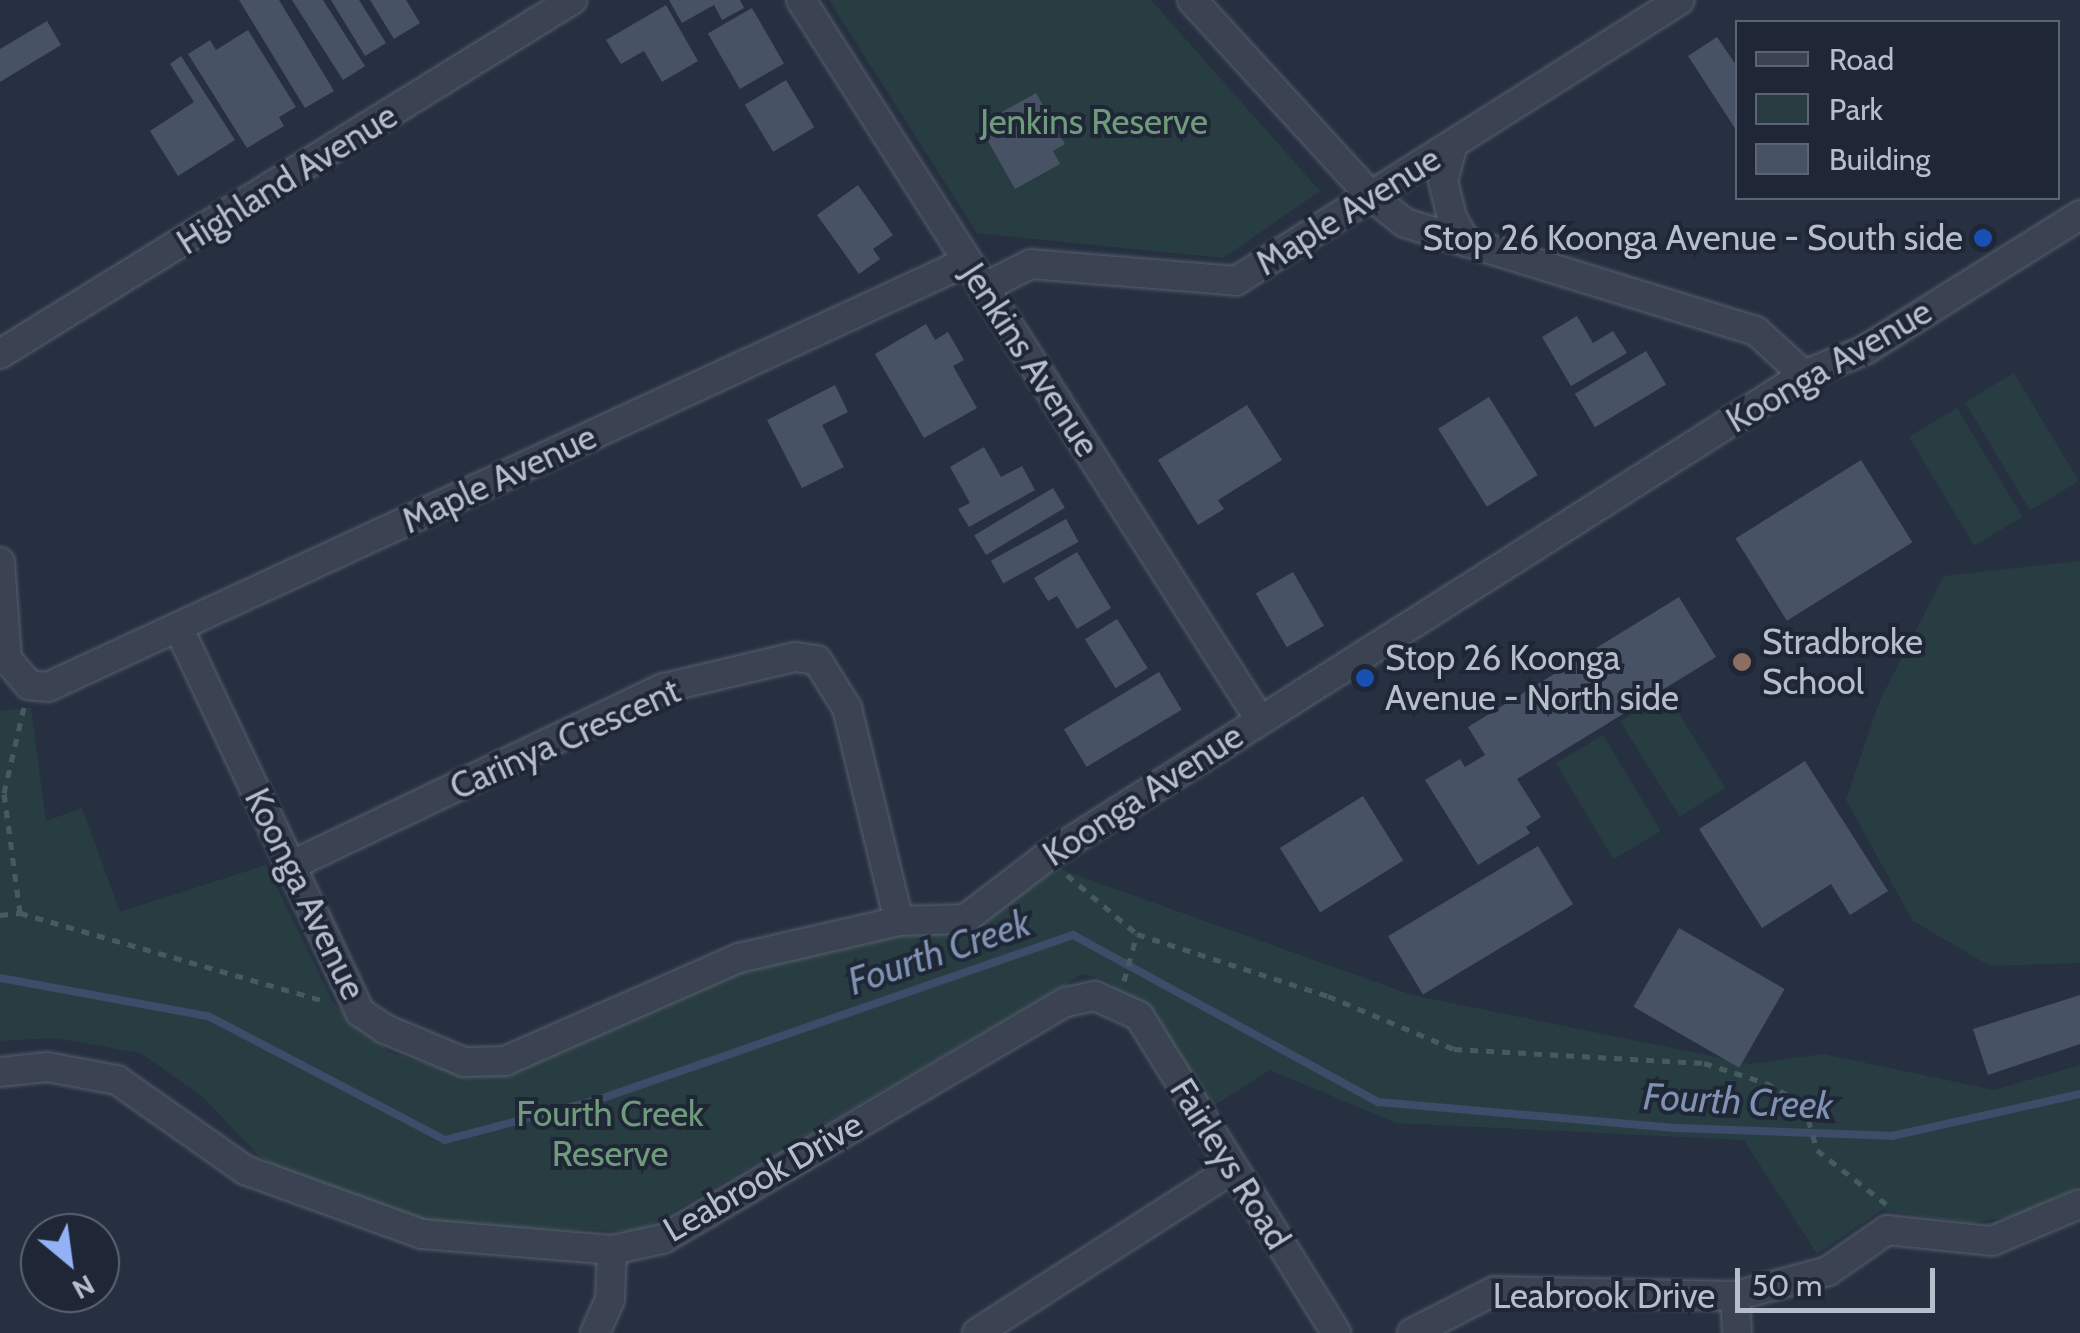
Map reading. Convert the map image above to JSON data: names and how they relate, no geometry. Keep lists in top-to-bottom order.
{
  "streets": {
    "street": [
      "Highland Avenue",
      "Maple Avenue",
      "Jenkins Avenue",
      "Koonga Avenue",
      "Carinya Crescent",
      "Fairleys Road",
      "Leabrook Drive"
    ]
  },
  "crossings": [
    ["Maple Avenue", "Jenkins Avenue"],
    ["Maple Avenue", "Koonga Avenue"],
    ["Jenkins Avenue", "Koonga Avenue"],
    ["Koonga Avenue", "Carinya Crescent"],
    ["Fairleys Road", "Leabrook Drive"]
  ],
  "water": ["Fourth Creek"],
  "parks": ["Jenkins Reserve", "Fourth Creek Reserve"],
  "places": ["Stop 26 Koonga Avenue - South side", "Stradbroke School", "Stop 26 Koonga Avenue - North side"],
  "legend": ["Road", "Park", "Building"],
  "scale_bar": "50 m",
  "north": "bottom right"
}
